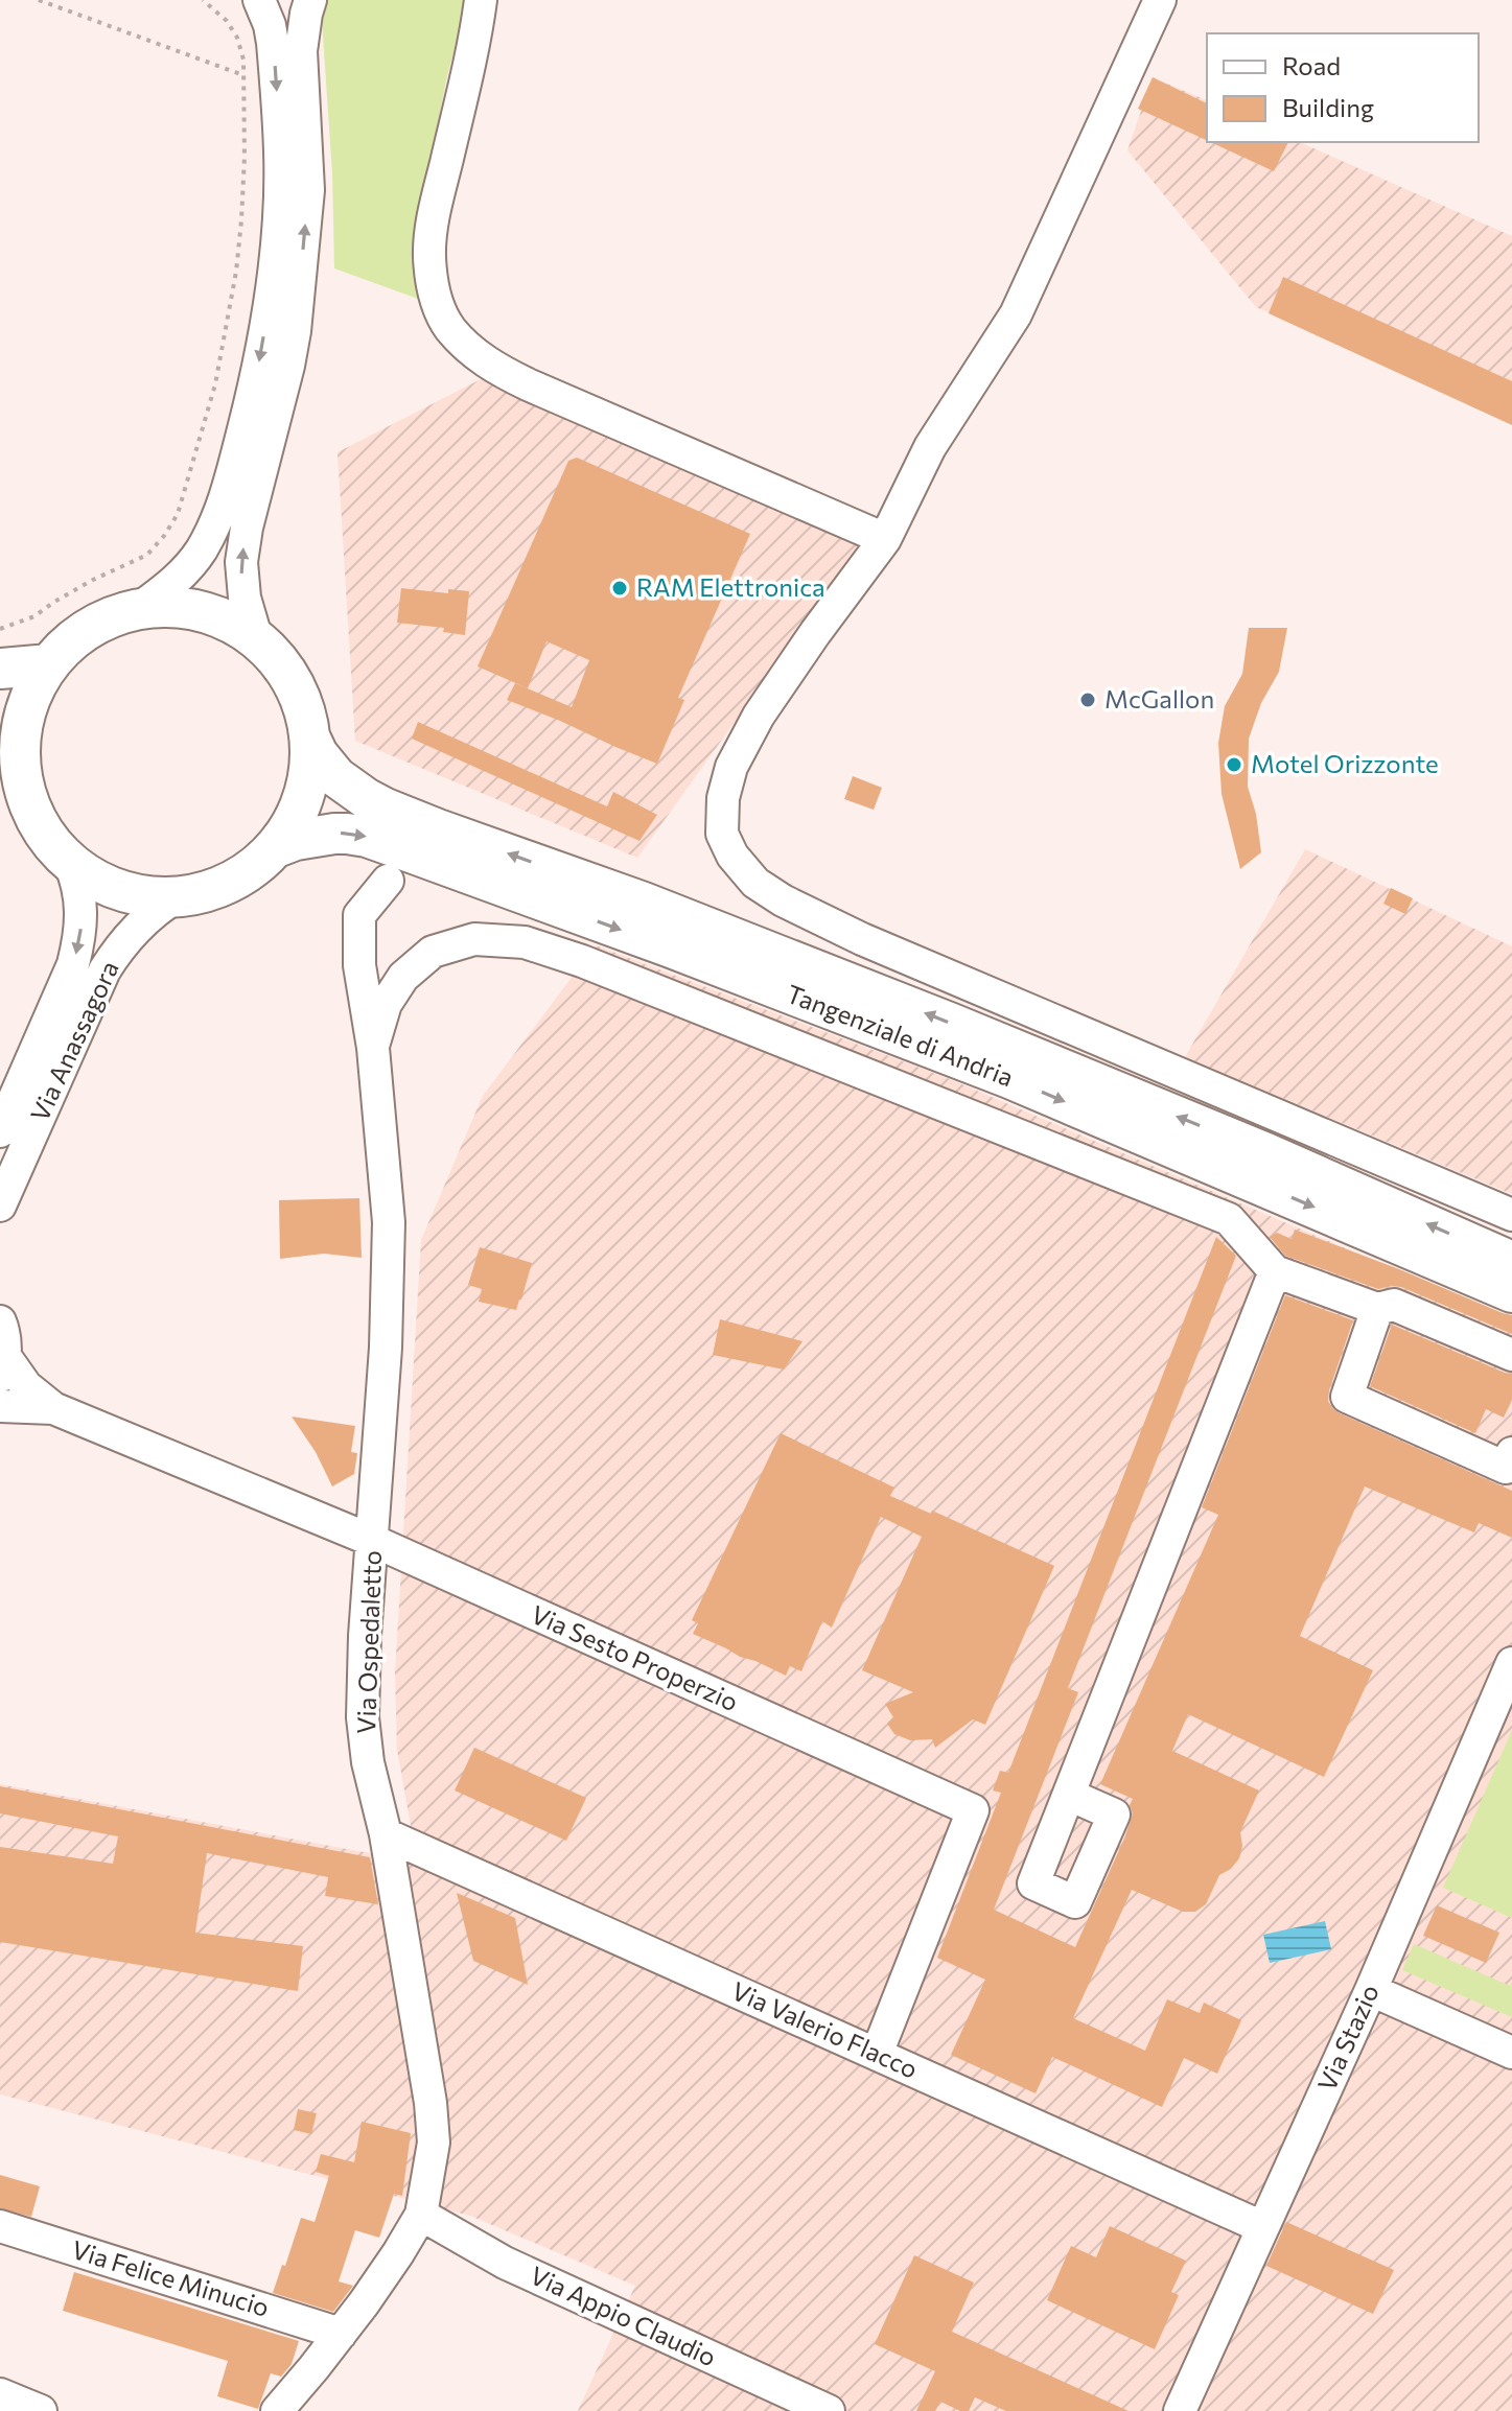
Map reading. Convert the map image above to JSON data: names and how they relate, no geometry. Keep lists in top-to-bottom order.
{
  "streets": {
    "main road": ["Tangenziale di Andria"],
    "street": [
      "Via Anassagora",
      "Via Ospedaletto",
      "Via Sesto Properzio",
      "Via Valerio Flacco",
      "Via Stazio",
      "Via Felice Minucio",
      "Via Appio Claudio"
    ]
  },
  "crossings": [
    ["Tangenziale di Andria", "Via Anassagora"],
    ["Via Ospedaletto", "Via Sesto Properzio"],
    ["Via Ospedaletto", "Via Valerio Flacco"],
    ["Via Ospedaletto", "Via Felice Minucio"],
    ["Via Ospedaletto", "Via Appio Claudio"],
    ["Via Sesto Properzio", "Via Valerio Flacco"],
    ["Via Valerio Flacco", "Via Stazio"]
  ],
  "places": ["RAM Elettronica", "McGallon", "Motel Orizzonte"],
  "legend": ["Road", "Building"]
}
